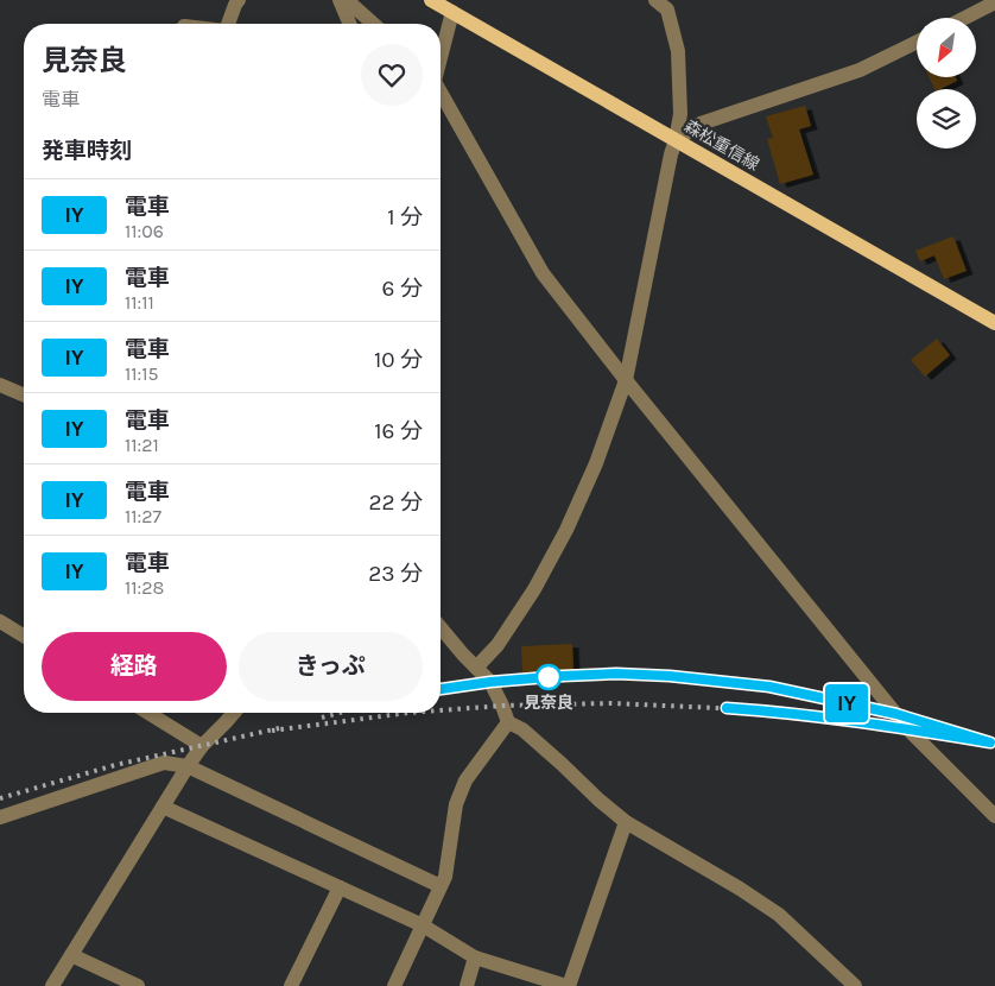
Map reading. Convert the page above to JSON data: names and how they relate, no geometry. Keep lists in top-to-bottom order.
{
  "streets": {
    "main road": ["森松重信線"]
  },
  "places": ["見奈良"],
  "north": "bottom left",
  "page": {
    "on_map": "IY",
    "heading": [
      ["見奈良", "電車"],
      "発車時刻"
    ],
    "list": [
      {
        "mark": "IY",
        "name": "電車",
        "note": "11:06",
        "value": "1 分"
      },
      {
        "mark": "IY",
        "name": "電車",
        "note": "11:11",
        "value": "6 分"
      },
      {
        "mark": "IY",
        "name": "電車",
        "note": "11:15",
        "value": "10 分"
      },
      {
        "mark": "IY",
        "name": "電車",
        "note": "11:21",
        "value": "16 分"
      },
      {
        "mark": "IY",
        "name": "電車",
        "note": "11:27",
        "value": "22 分"
      },
      {
        "mark": "IY",
        "name": "電車",
        "note": "11:28",
        "value": "23 分"
      }
    ],
    "buttons": ["経路", "きっぷ"]
  }
}
